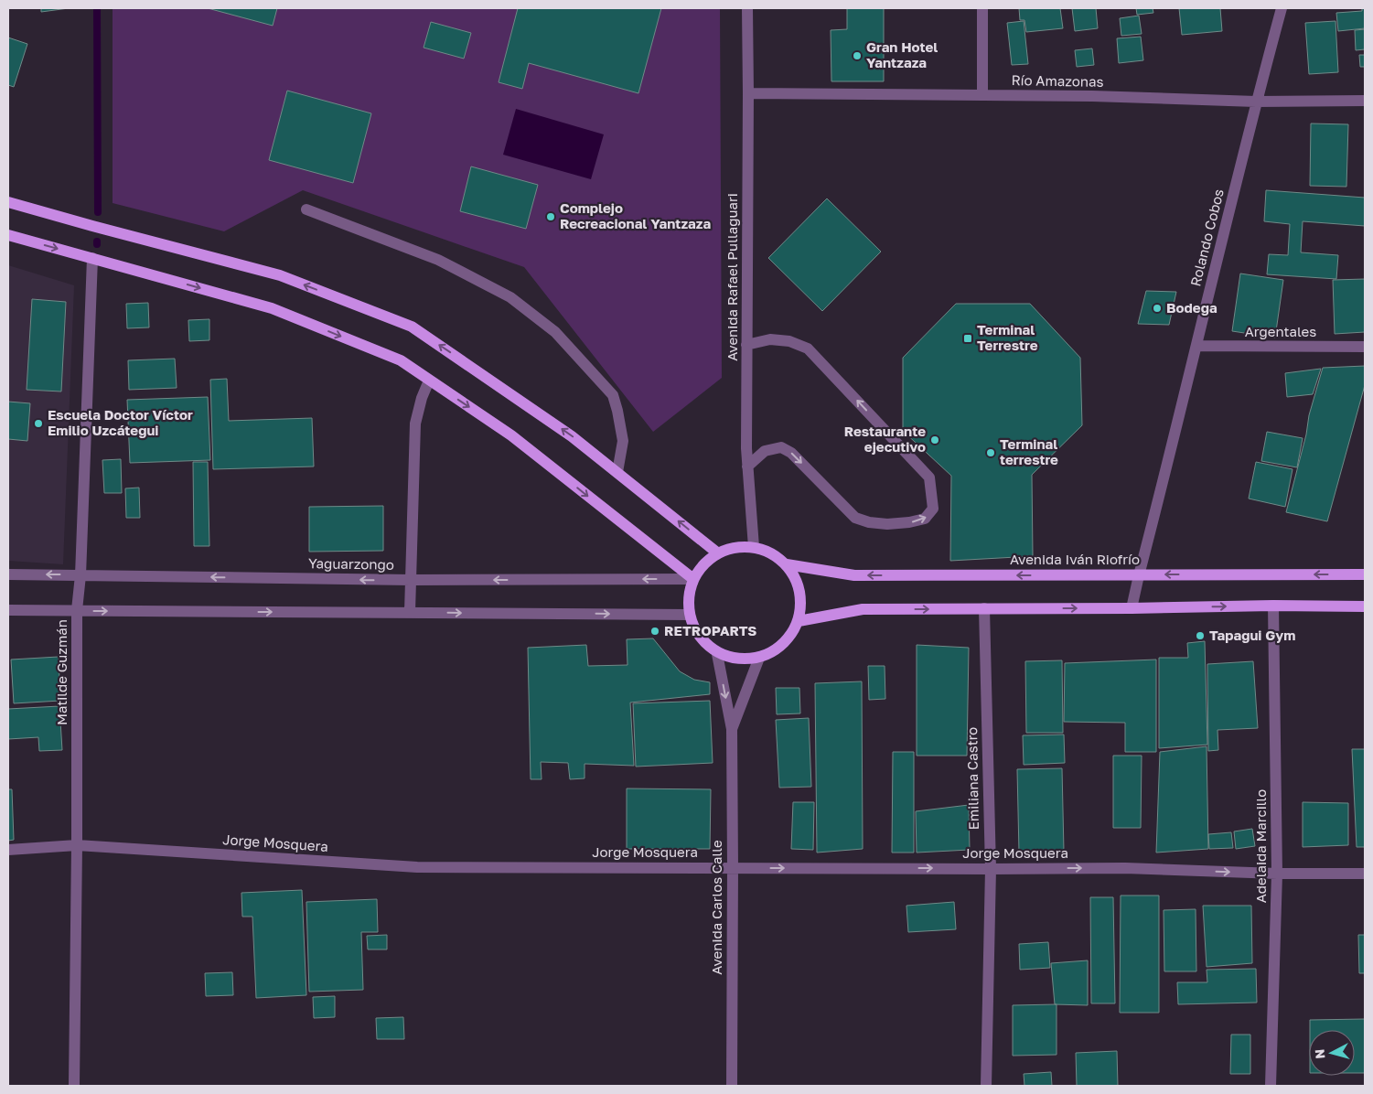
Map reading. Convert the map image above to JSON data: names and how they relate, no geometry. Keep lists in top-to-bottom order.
{
  "streets": {
    "main road": ["Avenida Iván Riofrío"],
    "street": [
      "Río Amazonas",
      "Rolando Cobos",
      "Avenida Rafael Pullaguari",
      "Argentales",
      "Yaguarzongo",
      "Matilde Guzmán",
      "Emiliana Castro",
      "Jorge Mosquera",
      "Adelaida Marcillo",
      "Avenida Carlos Calle"
    ]
  },
  "crossings": [
    ["Río Amazonas", "Rolando Cobos"],
    ["Río Amazonas", "Avenida Rafael Pullaguari"],
    ["Rolando Cobos", "Argentales"],
    ["Rolando Cobos", "Avenida Iván Riofrío"],
    ["Avenida Rafael Pullaguari", "Avenida Iván Riofrío"],
    ["Avenida Rafael Pullaguari", "Yaguarzongo"],
    ["Avenida Rafael Pullaguari", "Avenida Carlos Calle"],
    ["Avenida Iván Riofrío", "Yaguarzongo"],
    ["Avenida Iván Riofrío", "Avenida Carlos Calle"],
    ["Yaguarzongo", "Matilde Guzmán"],
    ["Yaguarzongo", "Avenida Carlos Calle"],
    ["Matilde Guzmán", "Jorge Mosquera"],
    ["Emiliana Castro", "Jorge Mosquera"],
    ["Jorge Mosquera", "Adelaida Marcillo"],
    ["Jorge Mosquera", "Avenida Carlos Calle"]
  ],
  "one_way": ["Jorge Mosquera"],
  "places": {
    "other": [
      "Gran Hotel Yantzaza",
      "Complejo Recreacional Yantzaza",
      "Bodega",
      "Escuela Doctor Víctor Emilio Uzcátegui",
      "Restaurante ejecutivo",
      "Terminal terrestre",
      "RETROPARTS",
      "Tapagui Gym"
    ],
    "transit": ["Terminal Terrestre"]
  },
  "north": "left"
}
